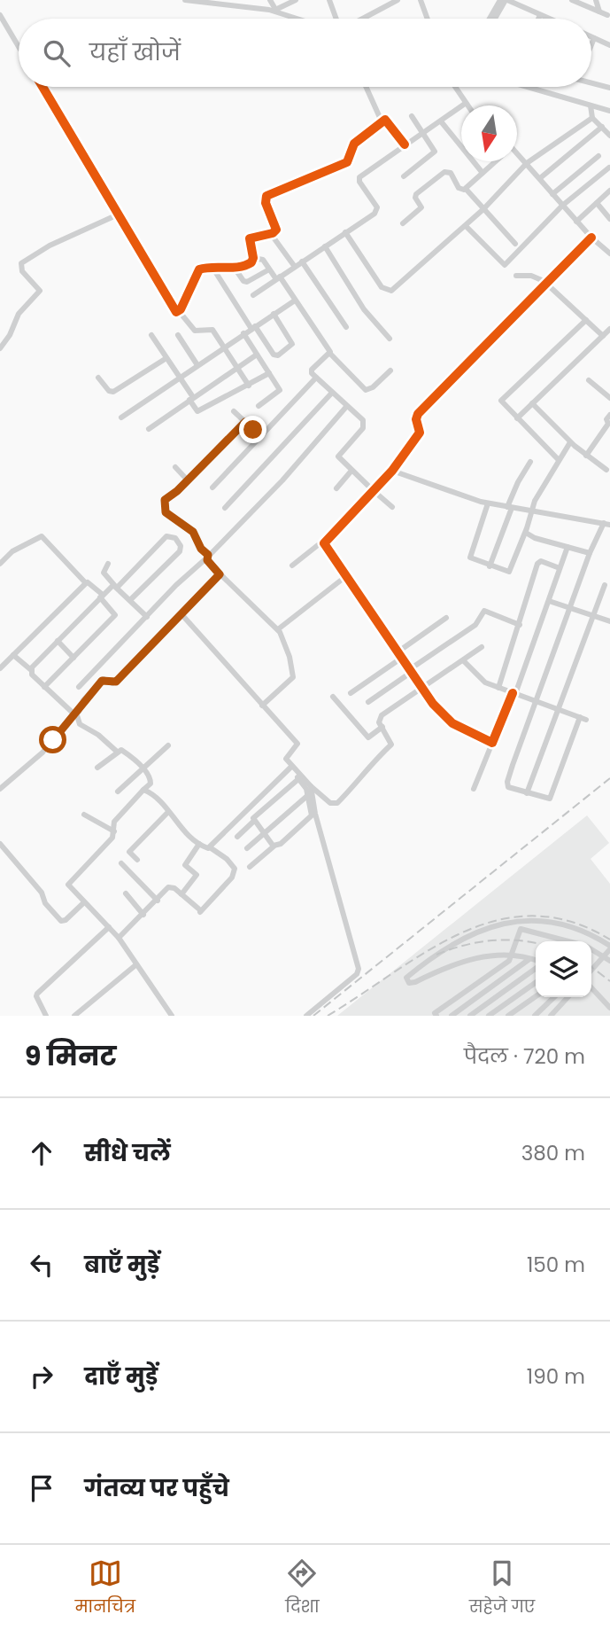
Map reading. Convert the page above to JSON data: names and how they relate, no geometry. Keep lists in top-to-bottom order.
{
  "north": "bottom",
  "page": {
    "search": "यहाँ खोजें",
    "heading": ["9 मिनट", "पैदल · 720 m"],
    "list": [
      ["सीधे चलें", "380 m"],
      ["बाएँ मुड़ें", "150 m"],
      ["दाएँ मुड़ें", "190 m"],
      "गंतव्य पर पहुँचे"
    ],
    "nav": ["मानचित्र", "दिशा", "सहेजे गए"]
  }
}
